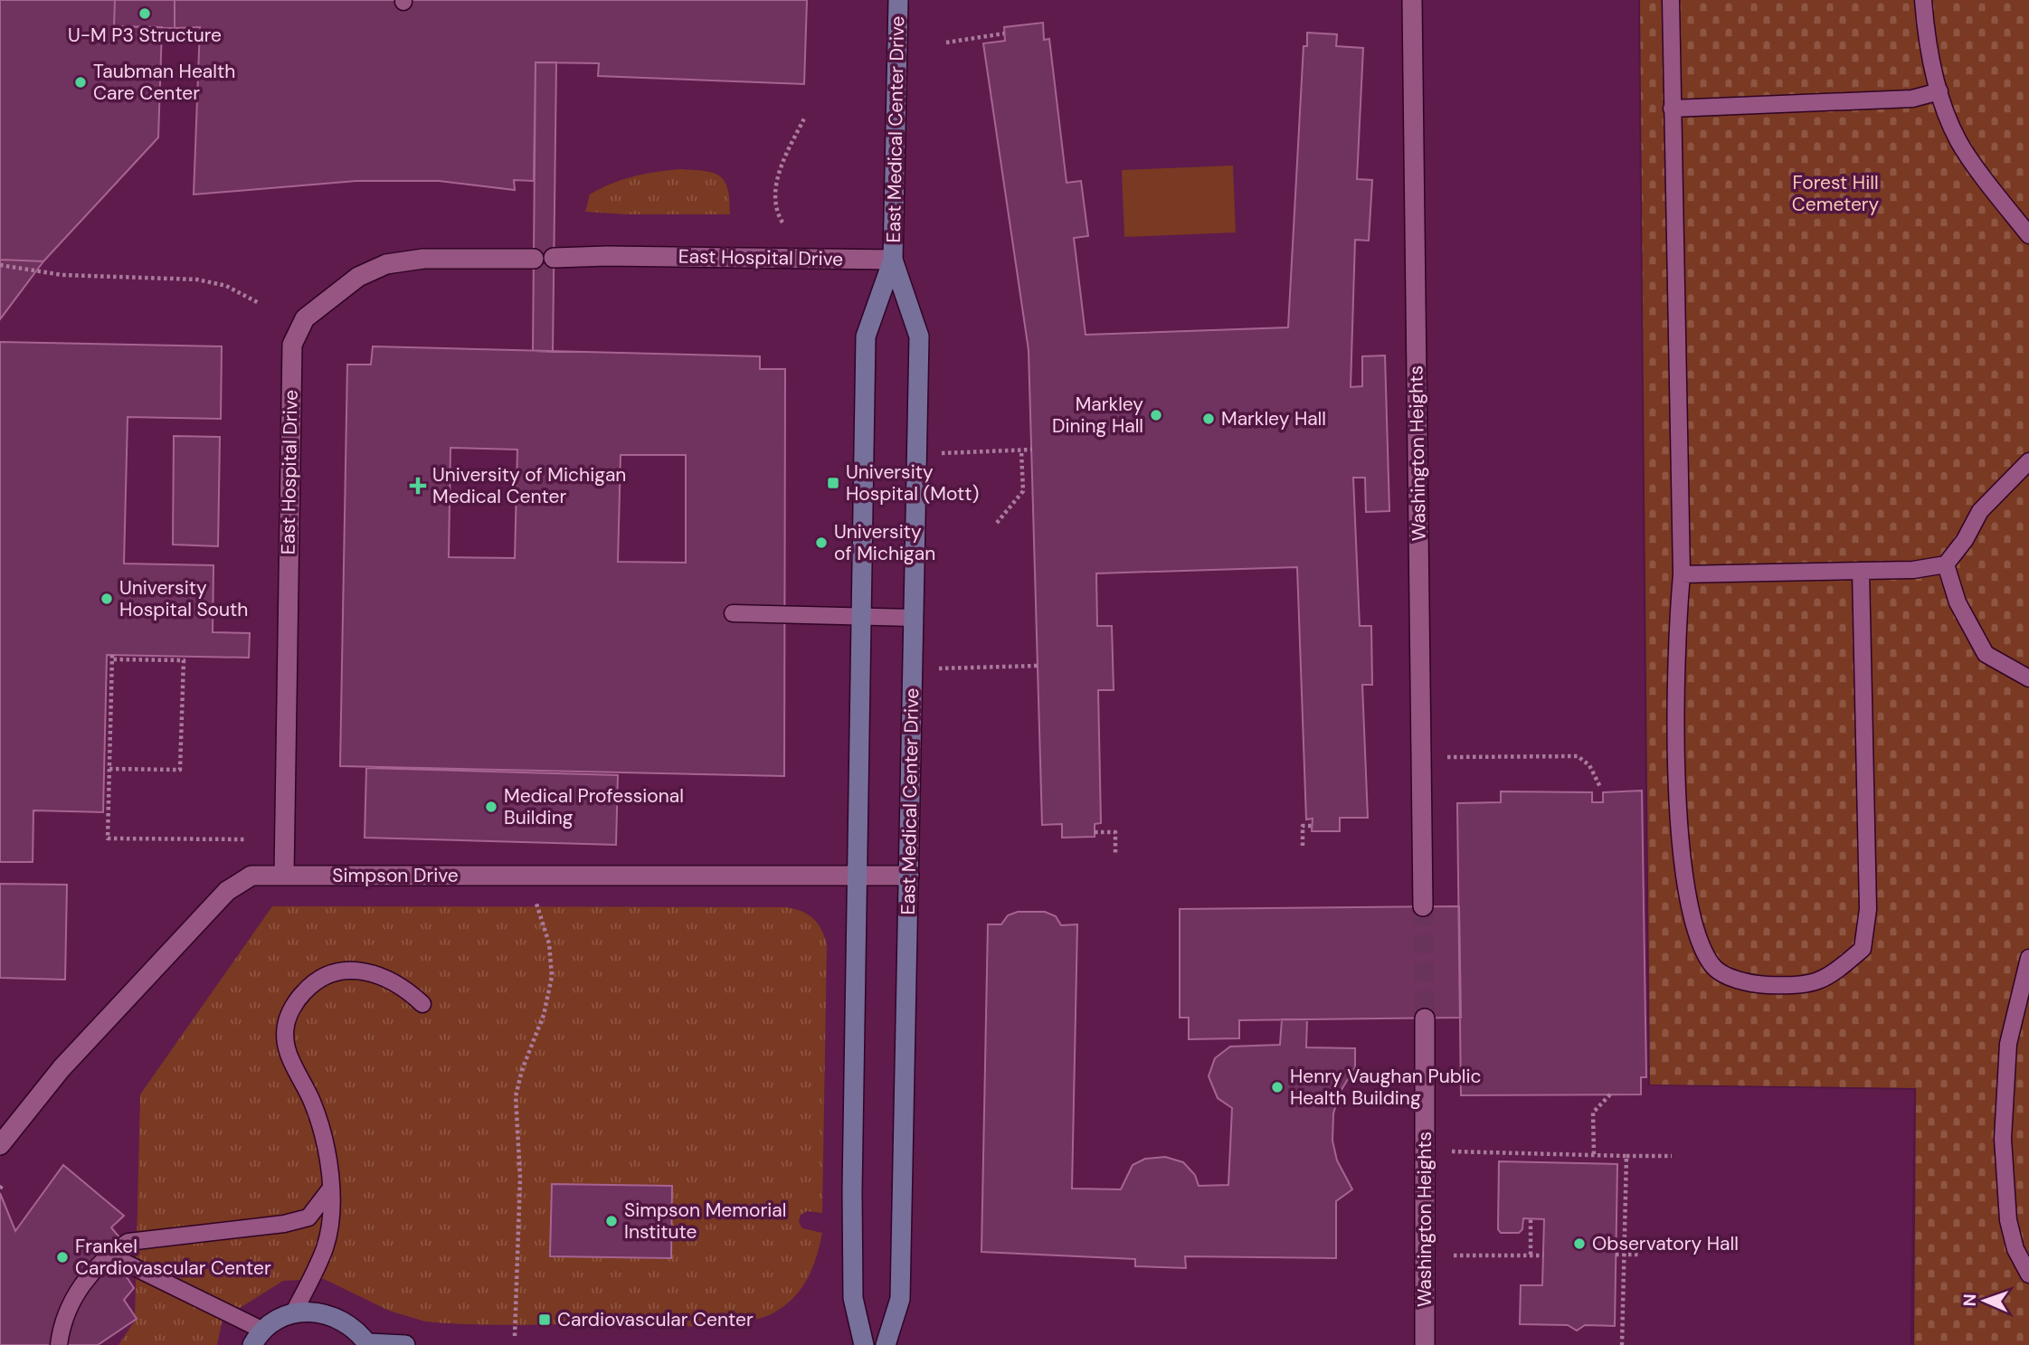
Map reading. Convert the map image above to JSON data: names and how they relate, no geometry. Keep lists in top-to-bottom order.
{
  "streets": {
    "street": [
      "East Medical Center Drive",
      "East Hospital Drive",
      "Washington Heights",
      "Simpson Drive"
    ]
  },
  "crossings": [
    ["East Medical Center Drive", "East Hospital Drive"],
    ["East Medical Center Drive", "Simpson Drive"],
    ["East Hospital Drive", "Simpson Drive"]
  ],
  "parks": ["Forest Hill Cemetery"],
  "places": {
    "other": [
      "U-M P3 Structure",
      "Taubman Health Care Center",
      "Markley Dining Hall",
      "Markley Hall",
      "University of Michigan",
      "University Hospital South",
      "Medical Professional Building",
      "Henry Vaughan Public Health Building",
      "Simpson Memorial Institute",
      "Observatory Hall",
      "Frankel Cardiovascular Center"
    ],
    "transit": ["University Hospital (Mott)", "Cardiovascular Center"],
    "health": ["University of Michigan Medical Center"]
  },
  "north": "left"
}
